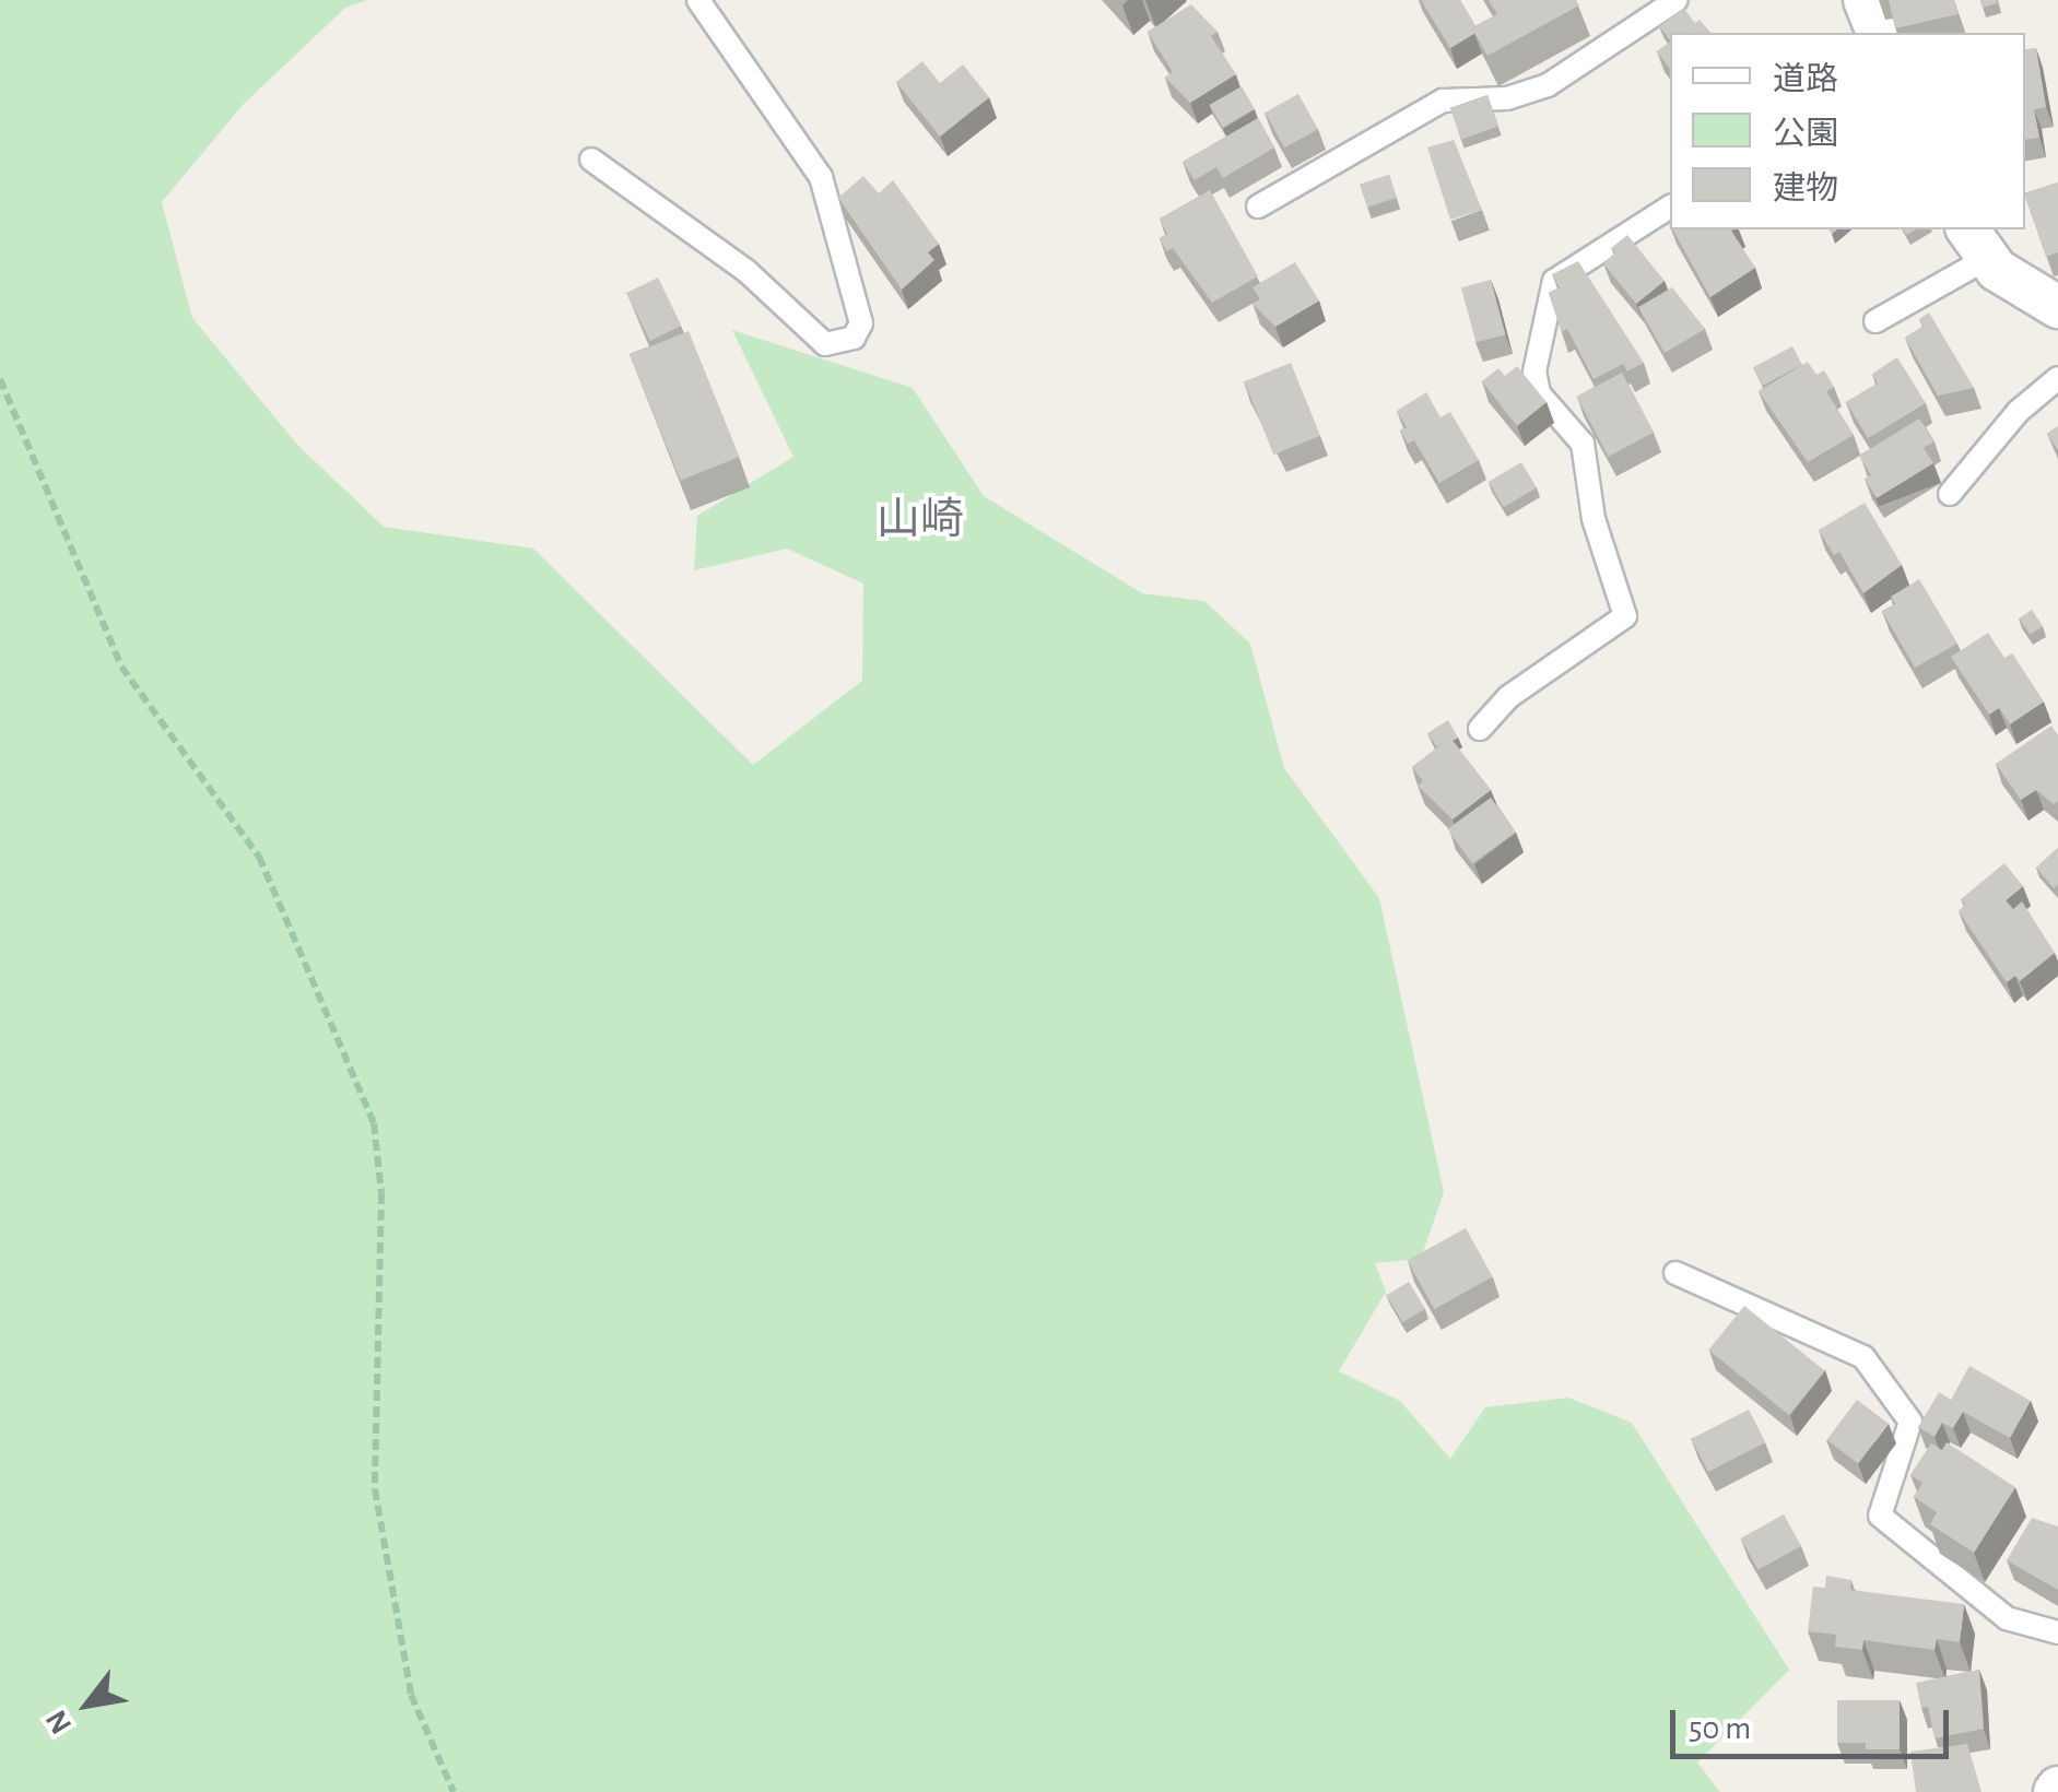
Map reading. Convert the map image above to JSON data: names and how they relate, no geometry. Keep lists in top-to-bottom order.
{
  "districts": ["山崎"],
  "legend": ["道路", "公園", "建物"],
  "scale_bar": "50 m",
  "north": "bottom left"
}
